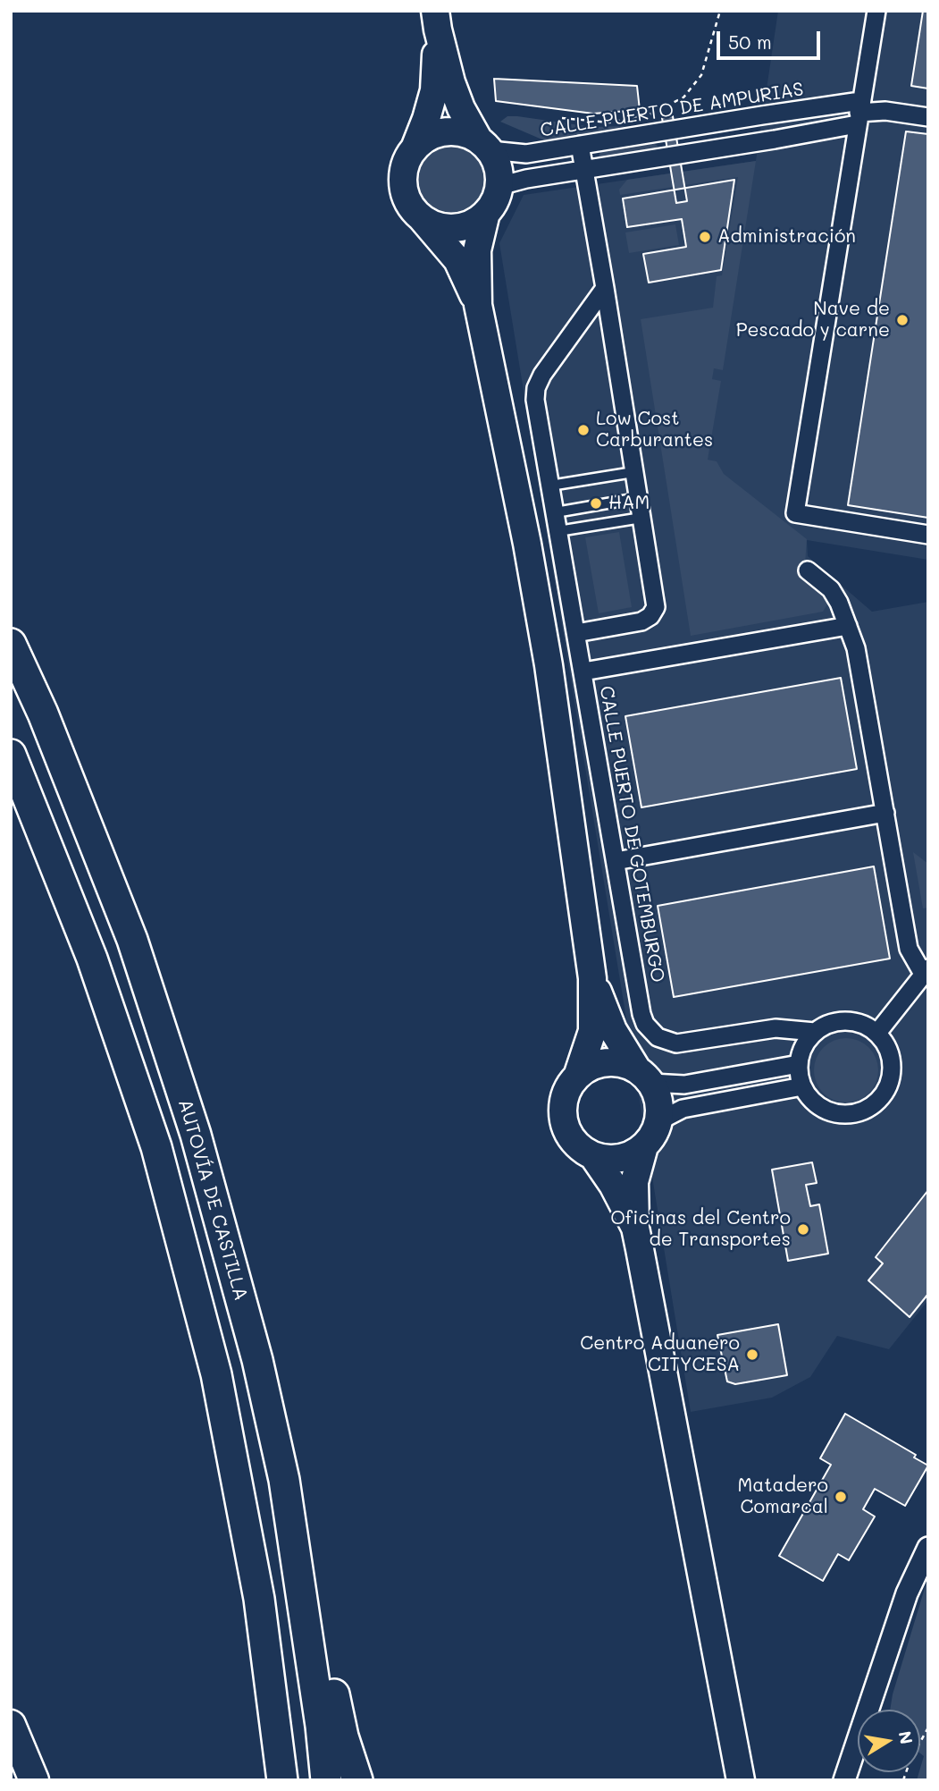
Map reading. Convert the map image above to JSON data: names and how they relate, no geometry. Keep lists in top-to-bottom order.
{
  "streets": {
    "highway": ["AUTOVÍA DE CASTILLA"],
    "street": ["CALLE PUERTO DE AMPURIAS", "CALLE PUERTO DE GOTEMBURGO"]
  },
  "places": [
    "Administración",
    "Nave de Pescado y carne",
    "Low Cost Carburantes",
    "HAM",
    "Oficinas del Centro de Transportes",
    "Centro Aduanero CITYCESA",
    "Matadero Comarcal"
  ],
  "scale_bar": "50 m",
  "north": "right"
}
